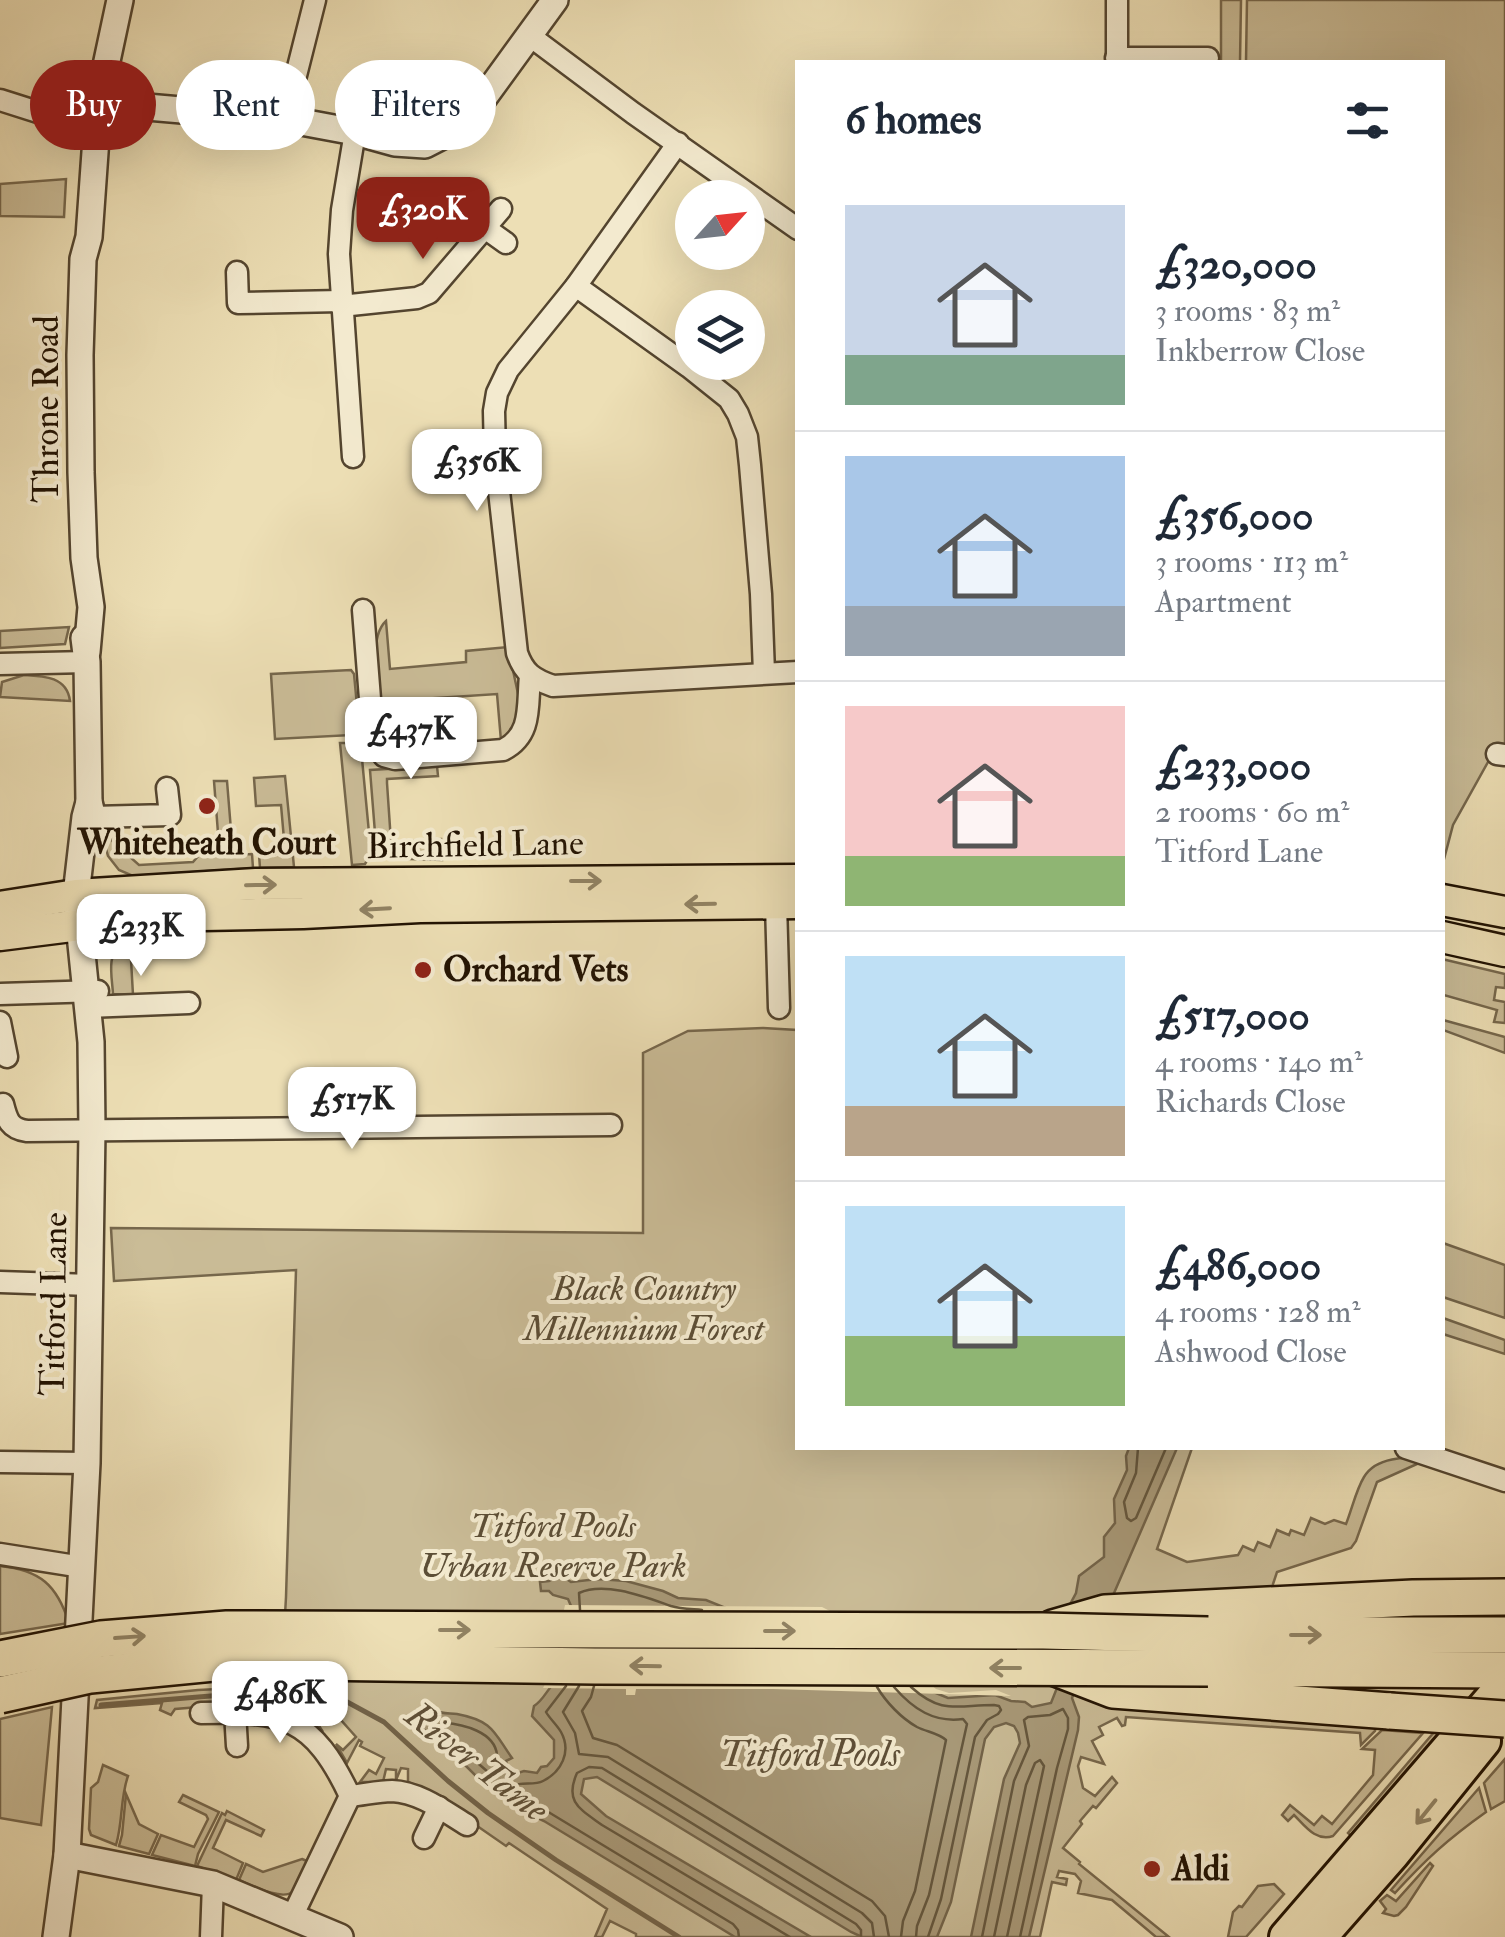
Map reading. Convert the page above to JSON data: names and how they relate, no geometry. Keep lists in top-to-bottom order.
{
  "streets": {
    "main road": ["Birchfield Lane"],
    "street": ["Throne Road", "Titford Lane"]
  },
  "crossings": [
    ["Throne Road", "Birchfield Lane"],
    ["Throne Road", "Titford Lane"],
    ["Birchfield Lane", "Titford Lane"]
  ],
  "water": ["Titford Pools", "River Tame"],
  "parks": ["Black Country Millennium Forest", "Titford Pools Urban Reserve Park"],
  "places": ["Whiteheath Court", "Orchard Vets", "Aldi"],
  "north": "top right",
  "page": {
    "chip": ["Buy", "Rent", "Filters"],
    "heading": "6 homes",
    "price": [
      "£320K",
      "£356K",
      "£437K",
      "£233K",
      "£517K",
      "£486K"
    ],
    "list": [
      {
        "name": "£320,000",
        "note": "3 rooms · 83 m² · Inkberrow Close"
      },
      {
        "name": "£356,000",
        "note": "3 rooms · 113 m² · Apartment"
      },
      {
        "name": "£233,000",
        "note": "2 rooms · 60 m² · Titford Lane"
      },
      {
        "name": "£517,000",
        "note": "4 rooms · 140 m² · Richards Close"
      },
      {
        "name": "£486,000",
        "note": "4 rooms · 128 m² · Ashwood Close"
      }
    ]
  }
}
